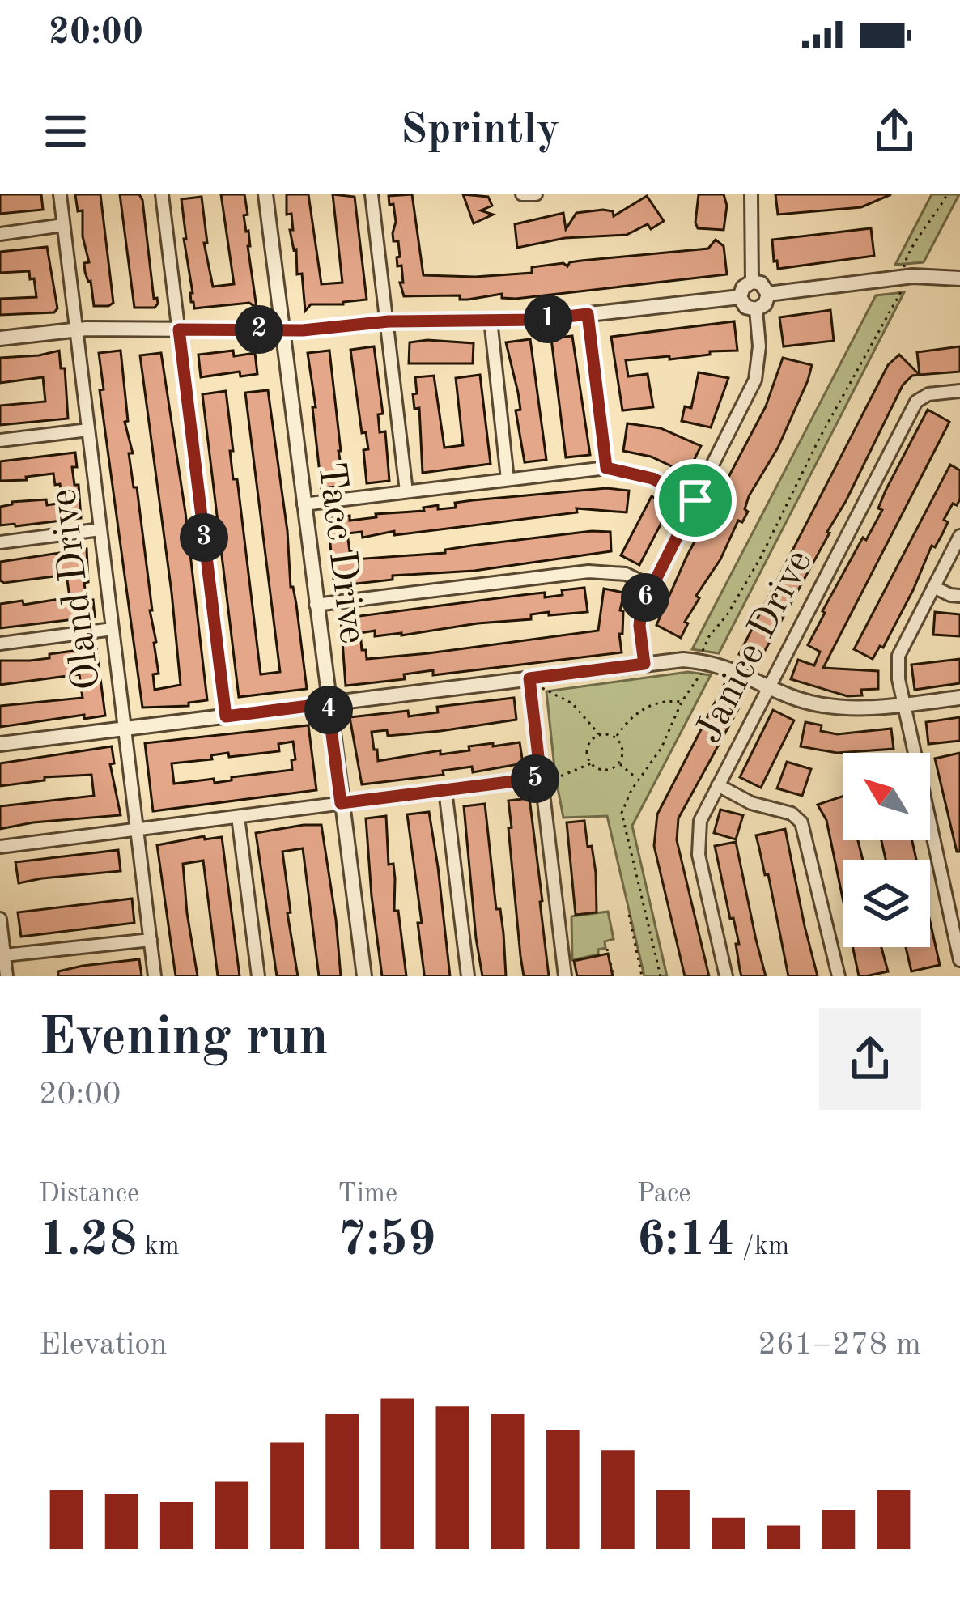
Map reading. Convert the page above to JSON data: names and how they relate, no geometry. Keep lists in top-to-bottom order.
{
  "streets": {
    "street": ["Tacc Drive", "Oland Drive", "Janice Drive"]
  },
  "north": "top left",
  "page": {
    "status": "20:00",
    "header": "Sprintly",
    "pins": [
      "1",
      "2",
      "3",
      "6",
      "4",
      "5"
    ],
    "heading": ["Evening run", "20:00"],
    "stats": [
      ["Distance", "1.28 km"],
      ["Time", "7:59"],
      ["Pace", "6:14 /km"]
    ],
    "chart": ["Elevation", "261–278 m"]
  }
}
